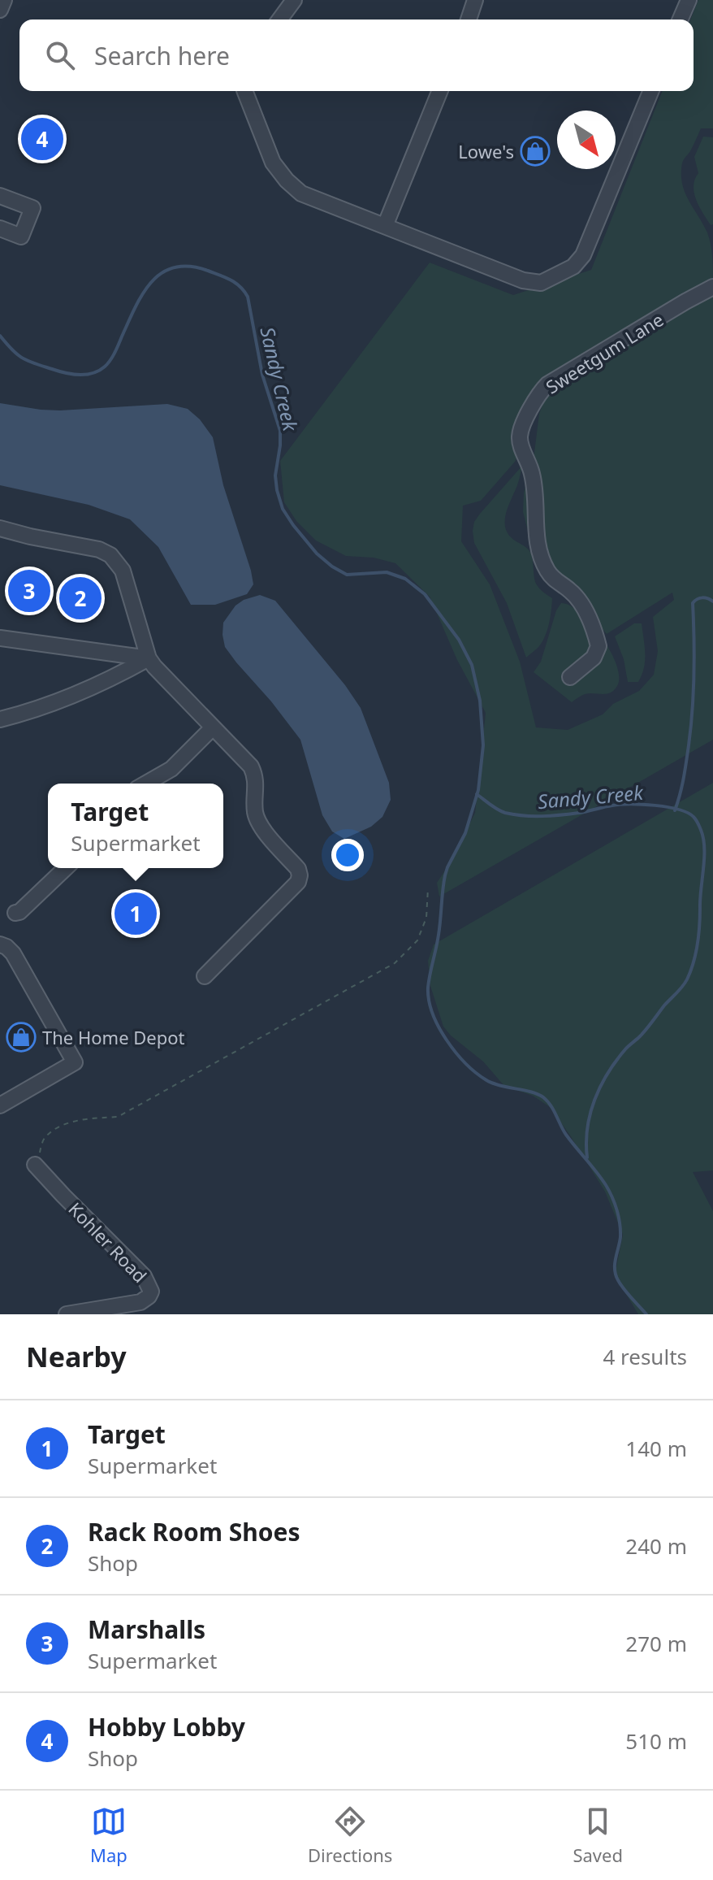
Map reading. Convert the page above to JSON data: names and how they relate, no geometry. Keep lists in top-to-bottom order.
{
  "streets": {
    "street": ["Sweetgum Lane", "Kohler Road"]
  },
  "water": ["Sandy Creek"],
  "places": {
    "shop": ["Lowe's", "The Home Depot"]
  },
  "north": "bottom right",
  "page": {
    "search": "Search here",
    "pins": [
      "4",
      "3",
      "2",
      "1"
    ],
    "popup": ["Target", "Supermarket"],
    "heading": ["Nearby", "4 results"],
    "list": [
      {
        "mark": "1",
        "name": "Target",
        "note": "Supermarket",
        "value": "140 m"
      },
      {
        "mark": "2",
        "name": "Rack Room Shoes",
        "note": "Shop",
        "value": "240 m"
      },
      {
        "mark": "3",
        "name": "Marshalls",
        "note": "Supermarket",
        "value": "270 m"
      },
      {
        "mark": "4",
        "name": "Hobby Lobby",
        "note": "Shop",
        "value": "510 m"
      }
    ],
    "nav": ["Map", "Directions", "Saved"]
  }
}
